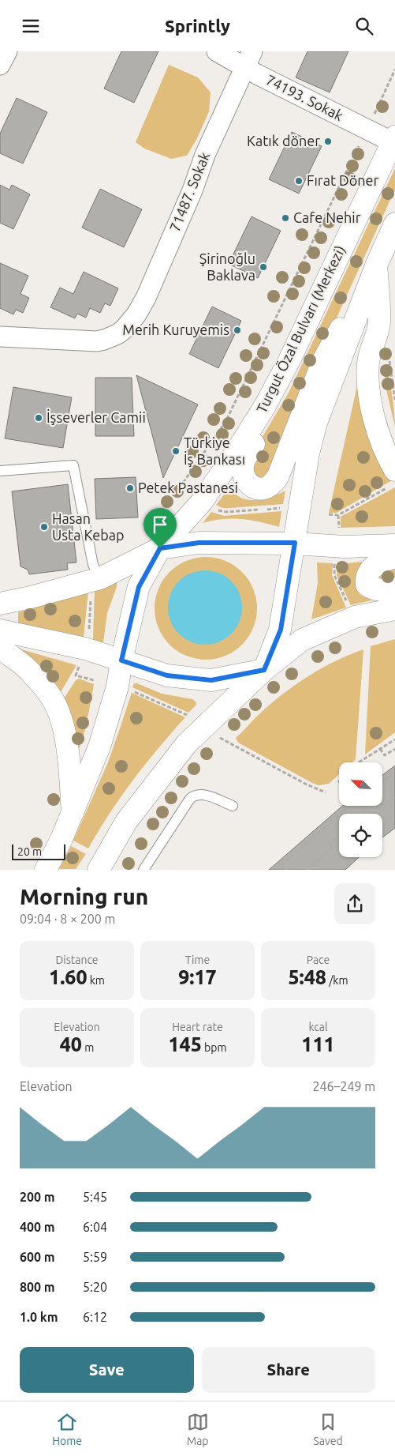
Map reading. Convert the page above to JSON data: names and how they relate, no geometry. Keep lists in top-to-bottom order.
{
  "streets": {
    "main road": ["Turgut Özal Bulvarı (Merkezi)"],
    "street": ["74193. Sokak", "71487. Sokak"]
  },
  "crossings": [
    ["74193. Sokak", "71487. Sokak"],
    ["74193. Sokak", "Turgut Özal Bulvarı (Merkezi)"]
  ],
  "places": [
    "Katık döner",
    "Fırat Döner",
    "Cafe Nehir",
    "Şirinoğlu Baklava",
    "Merih Kuruyemis",
    "İşseverler Camii",
    "Türkiye İş Bankası",
    "Petek Pastanesi",
    "Hasan Usta Kebap"
  ],
  "scale_bar": "20 m",
  "north": "top left",
  "page": {
    "header": "Sprintly",
    "scale": "20 m",
    "heading": ["Morning run", "09:04 · 8 × 200 m"],
    "stats": [
      ["Distance", "1.60 km"],
      ["Time", "9:17"],
      ["Pace", "5:48 /km"],
      ["Elevation", "40 m"],
      ["Heart rate", "145 bpm"],
      ["kcal", "111"]
    ],
    "chart": ["Elevation", "246–249 m"],
    "list": [
      {
        "name": "200 m",
        "note": "5:45"
      },
      {
        "name": "400 m",
        "note": "6:04"
      },
      {
        "name": "600 m",
        "note": "5:59"
      },
      {
        "name": "800 m",
        "note": "5:20"
      },
      {
        "name": "1.0 km",
        "note": "6:12"
      }
    ],
    "buttons": ["Save", "Share"],
    "tabs": ["Home", "Map", "Saved"]
  }
}
